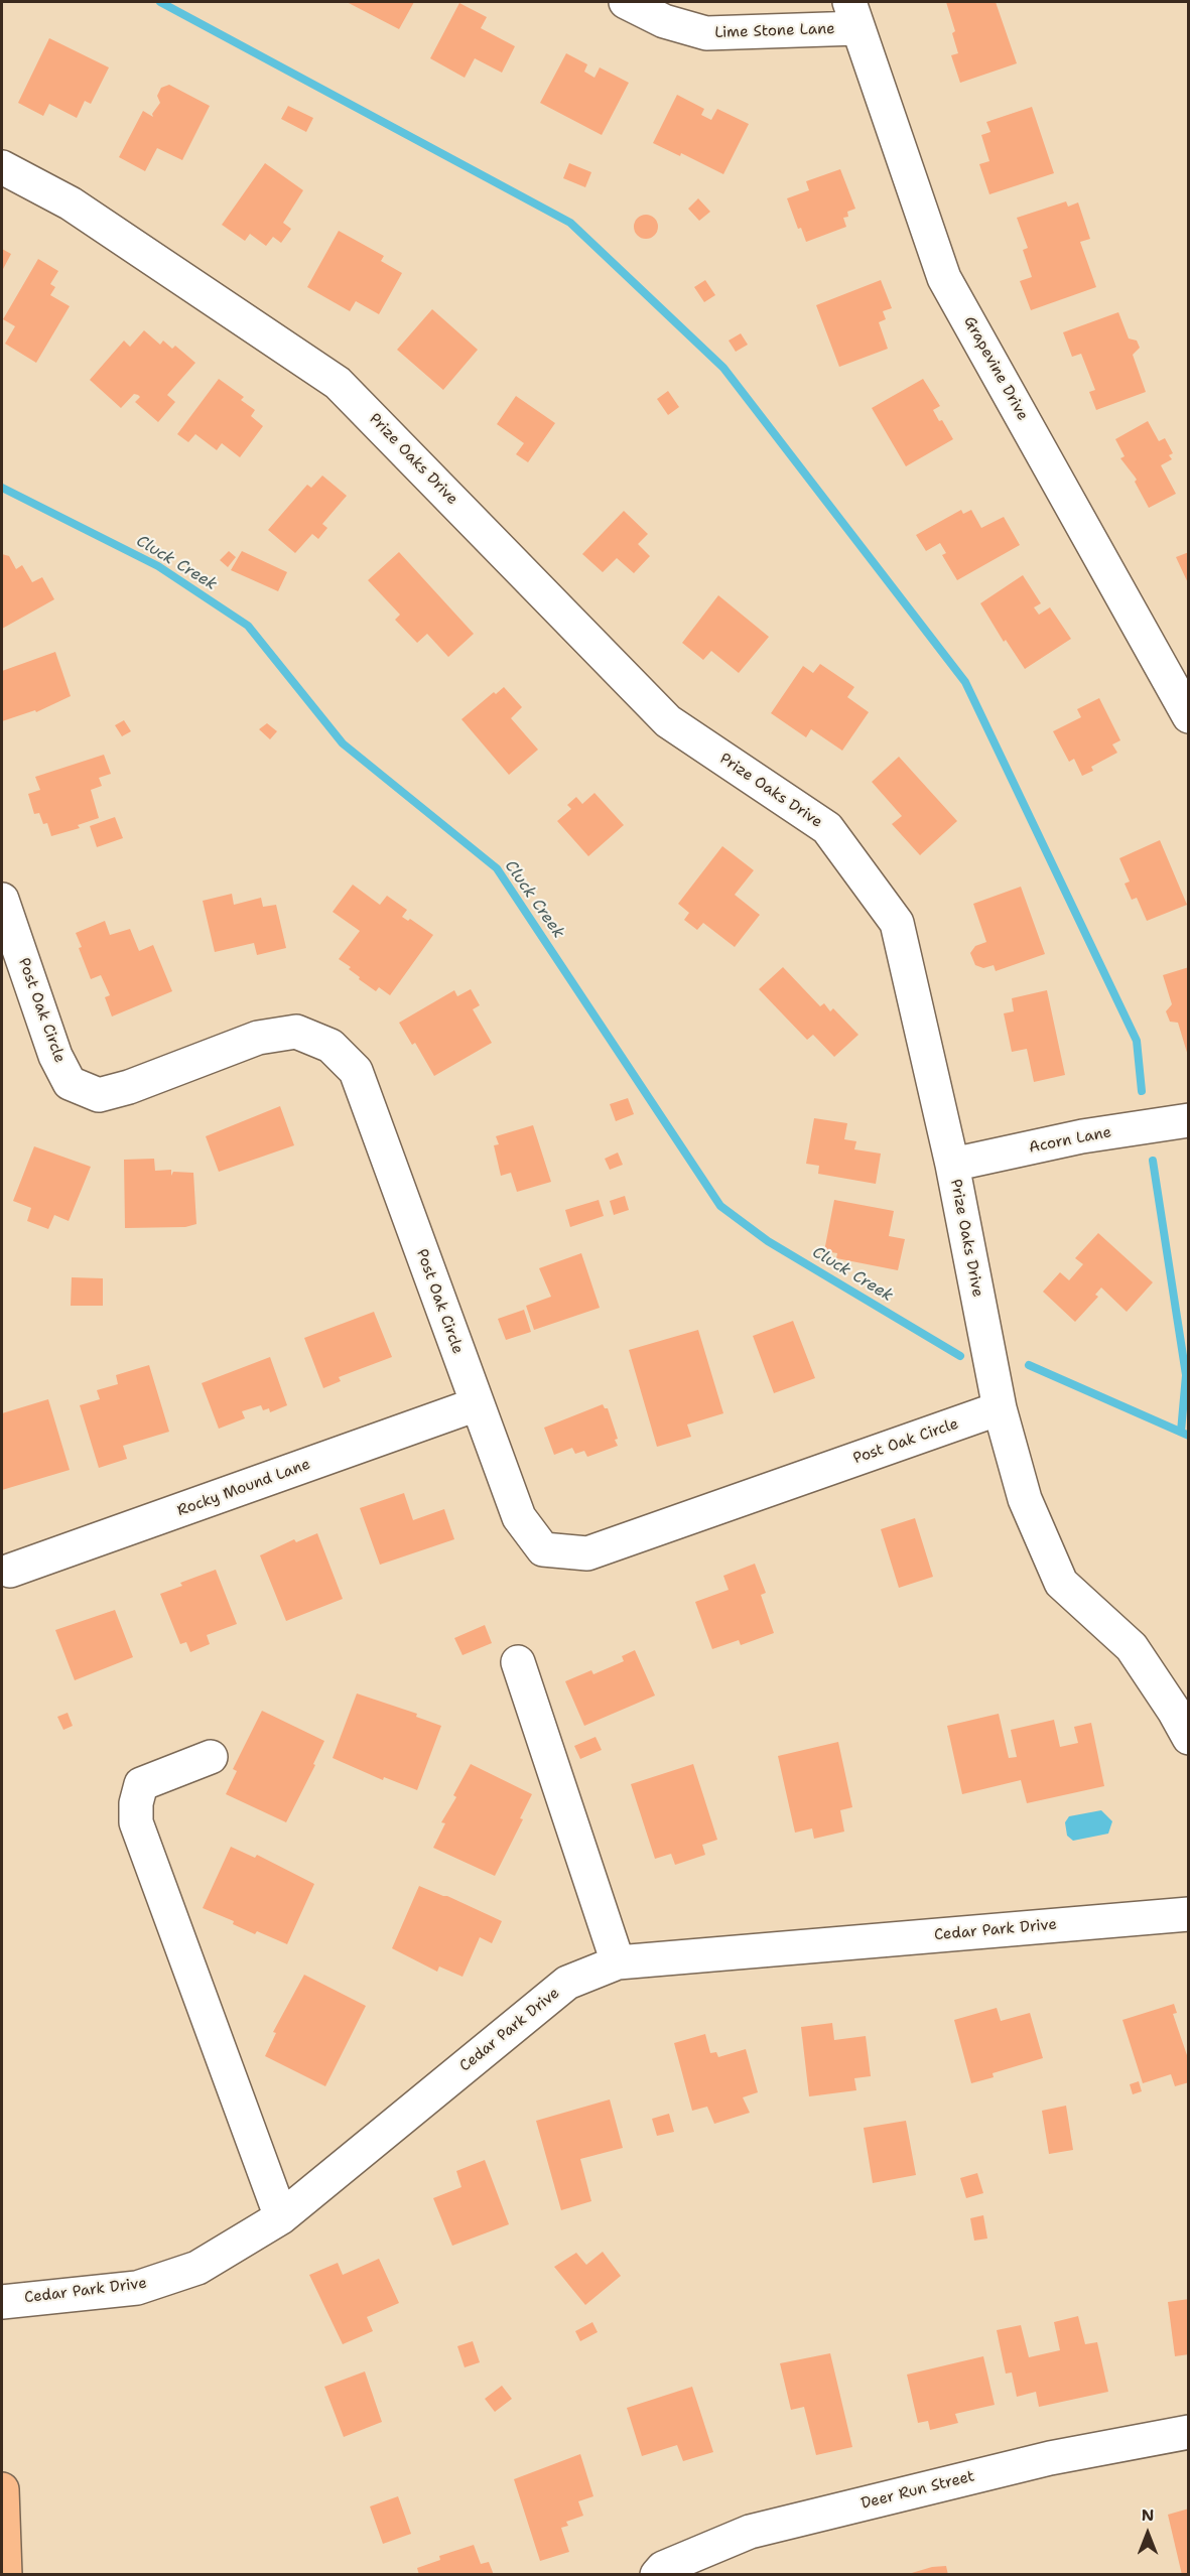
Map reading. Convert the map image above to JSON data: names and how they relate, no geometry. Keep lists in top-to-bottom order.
{
  "streets": {
    "street": [
      "Lime Stone Lane",
      "Grapevine Drive",
      "Prize Oaks Drive",
      "Post Oak Circle",
      "Acorn Lane",
      "Rocky Mound Lane",
      "Cedar Park Drive",
      "Deer Run Street"
    ]
  },
  "crossings": [
    ["Lime Stone Lane", "Grapevine Drive"],
    ["Prize Oaks Drive", "Post Oak Circle"],
    ["Prize Oaks Drive", "Acorn Lane"],
    ["Post Oak Circle", "Rocky Mound Lane"]
  ],
  "water": ["Cluck Creek"],
  "north": "top"
}
